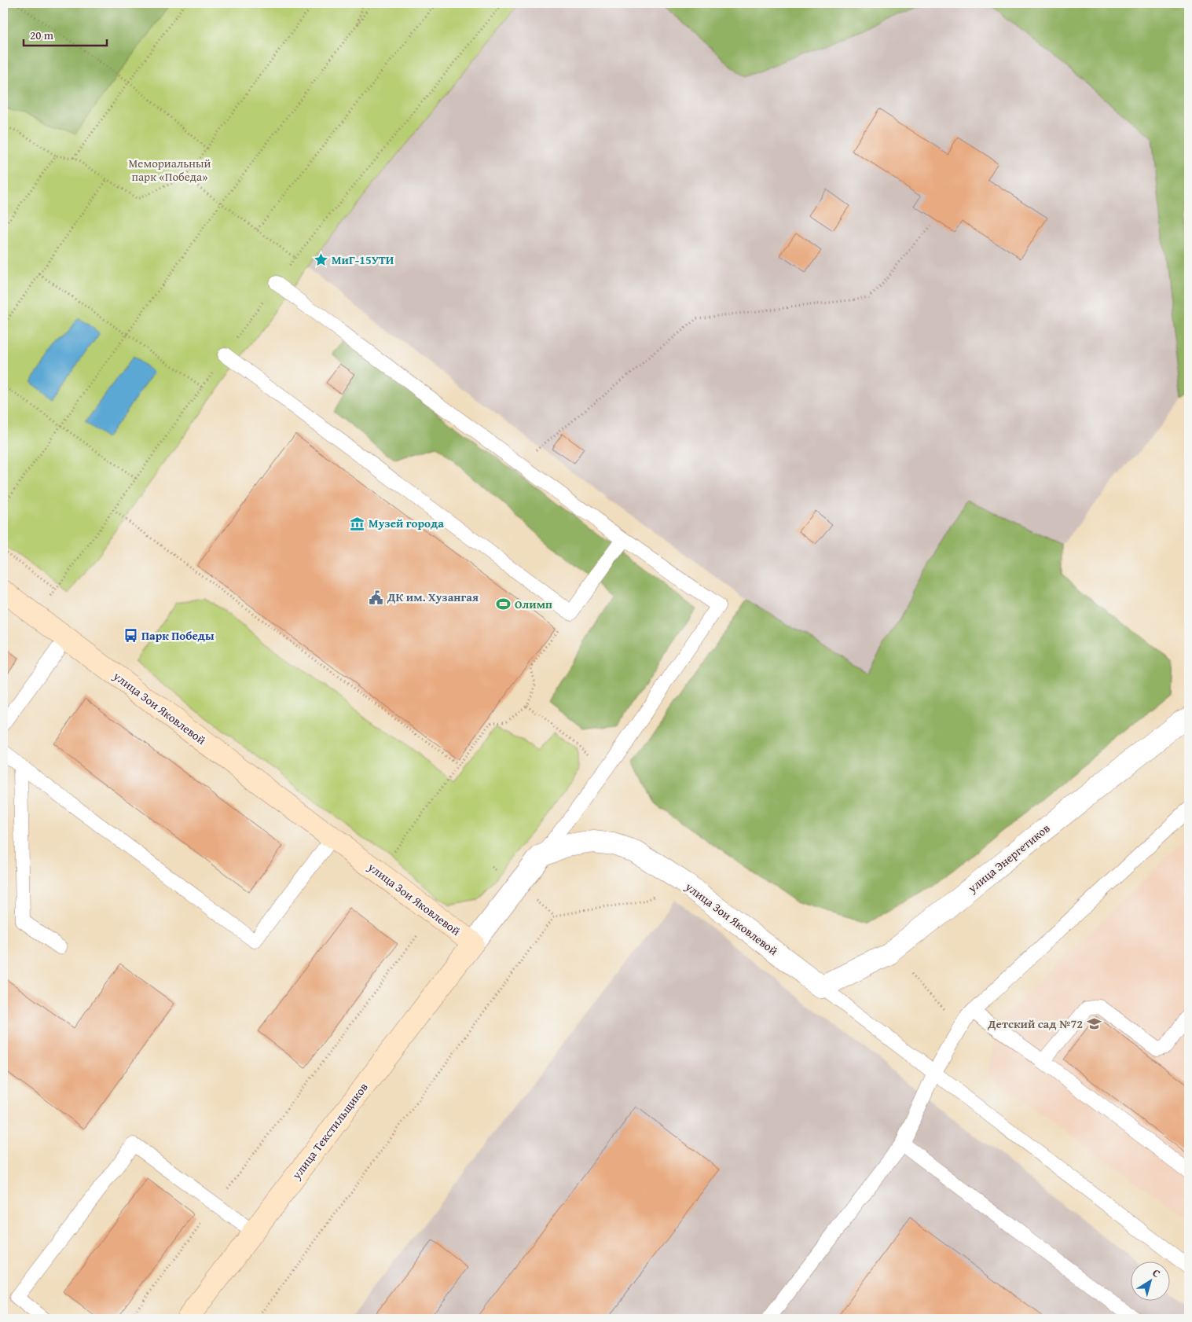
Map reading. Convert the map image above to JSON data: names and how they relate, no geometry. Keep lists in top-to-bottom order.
{
  "streets": {
    "street": ["улица Зои Яковлевой", "улица Энергетиков", "улица Текстильщиков"]
  },
  "crossings": [
    ["улица Зои Яковлевой", "улица Энергетиков"],
    ["улица Зои Яковлевой", "улица Текстильщиков"]
  ],
  "parks": ["Мемориальный парк «Победа»"],
  "places": {
    "place": ["МиГ-15УТИ"],
    "museum": ["Музей города"],
    "public building": ["ДК им. Хузангая"],
    "sports": ["Олимп"],
    "bus stop": ["Парк Победы"],
    "school or university": ["Детский сад №72"]
  },
  "scale_bar": "20 m",
  "north": "top right"
}
